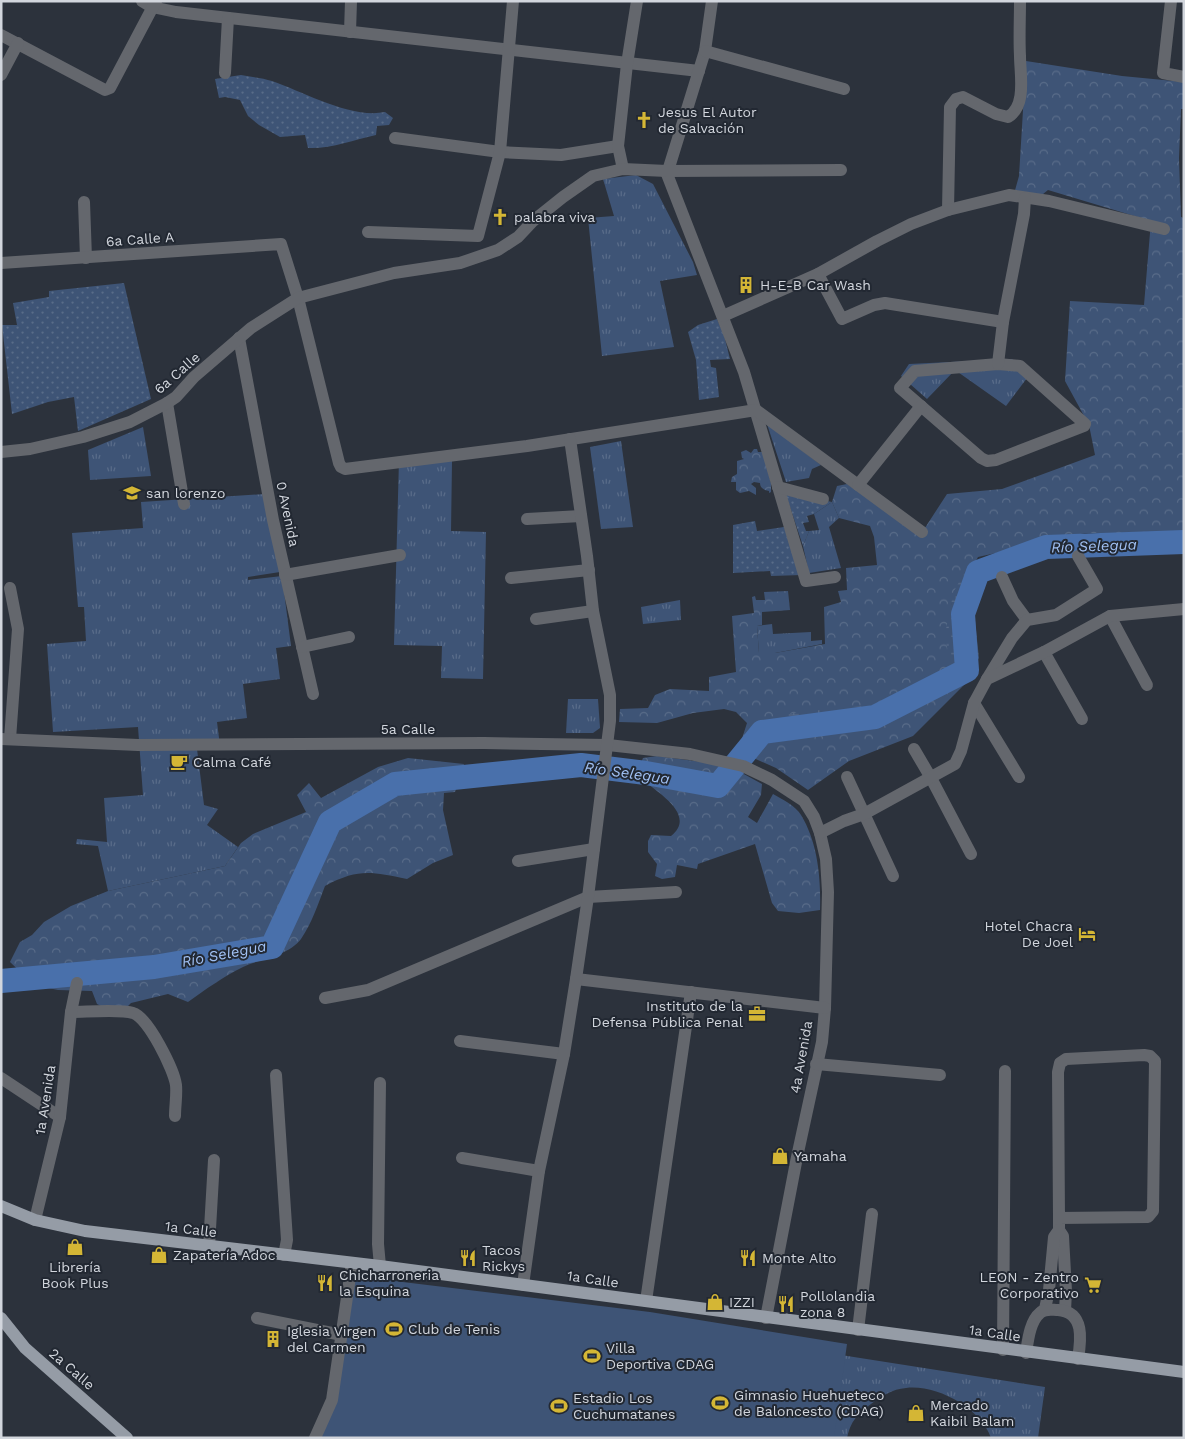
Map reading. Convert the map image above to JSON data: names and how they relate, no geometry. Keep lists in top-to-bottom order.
{
  "streets": {
    "main road": ["1a Calle", "2a Calle"],
    "street": [
      "6a Calle A",
      "6a Calle",
      "0 Avenida",
      "5a Calle",
      "4a Avenida",
      "1a Avenida"
    ]
  },
  "crossings": [
    ["6a Calle A", "6a Calle"],
    ["6a Calle", "0 Avenida"],
    ["5a Calle", "4a Avenida"],
    ["4a Avenida", "1a Calle"],
    ["1a Avenida", "1a Calle"]
  ],
  "water": ["Río Selegua"],
  "places": {
    "church": ["Jesus El Autor de Salvación", "palabra viva"],
    "building": ["H-E-B Car Wash", "Iglesia Virgen del Carmen"],
    "school or university": ["san lorenzo"],
    "cafe": ["Calma Café"],
    "hotel": ["Hotel Chacra De Joel"],
    "office": ["Instituto de la Defensa Pública Penal"],
    "shop": [
      "Yamaha",
      "Librería Book Plus",
      "Zapatería Adoc",
      "IZZI",
      "Mercado Kaibil Balam"
    ],
    "restaurant": [
      "Tacos Rickys",
      "Monte Alto",
      "Chicharroneria la Esquina",
      "Pollolandia zona 8"
    ],
    "supermarket": ["LEON - Zentro Corporativo"],
    "sports": [
      "Club de Tenis",
      "Villa Deportiva CDAG",
      "Gimnasio Huehueteco de Baloncesto (CDAG)",
      "Estadio Los Cuchumatanes"
    ]
  }
}
